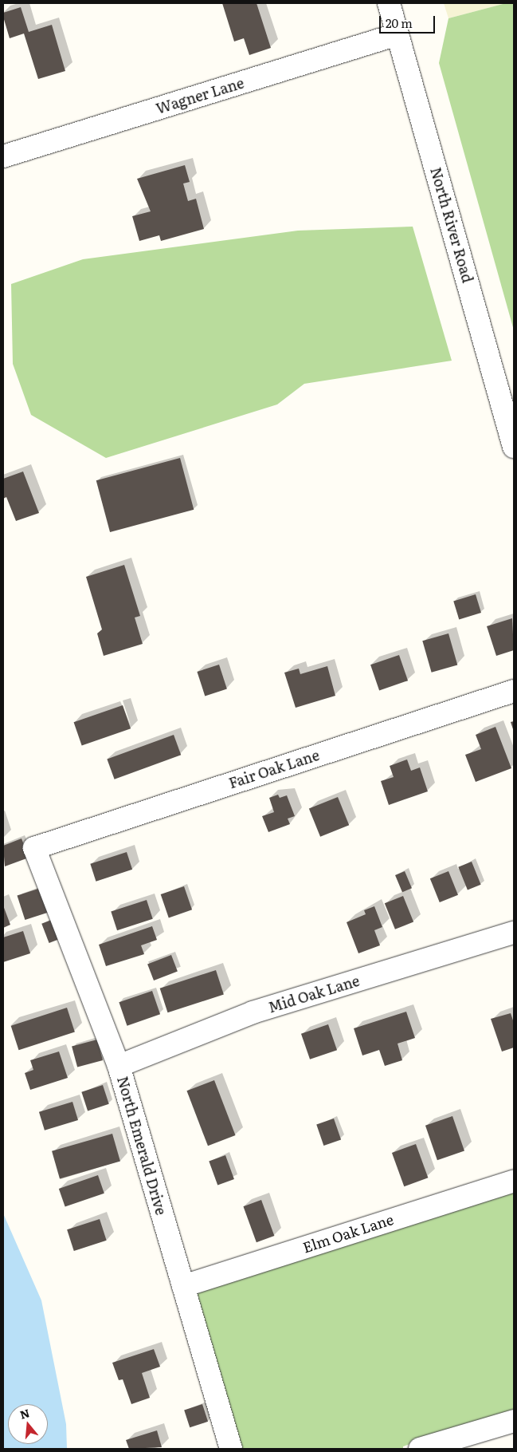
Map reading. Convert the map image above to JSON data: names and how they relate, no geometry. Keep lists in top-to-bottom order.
{
  "streets": {
    "street": [
      "Wagner Lane",
      "North River Road",
      "Fair Oak Lane",
      "Mid Oak Lane",
      "North Emerald Drive",
      "Elm Oak Lane"
    ]
  },
  "crossings": [
    ["Wagner Lane", "North River Road"],
    ["Fair Oak Lane", "North Emerald Drive"],
    ["Mid Oak Lane", "North Emerald Drive"],
    ["North Emerald Drive", "Elm Oak Lane"]
  ],
  "scale_bar": "20 m",
  "north": "top"
}
